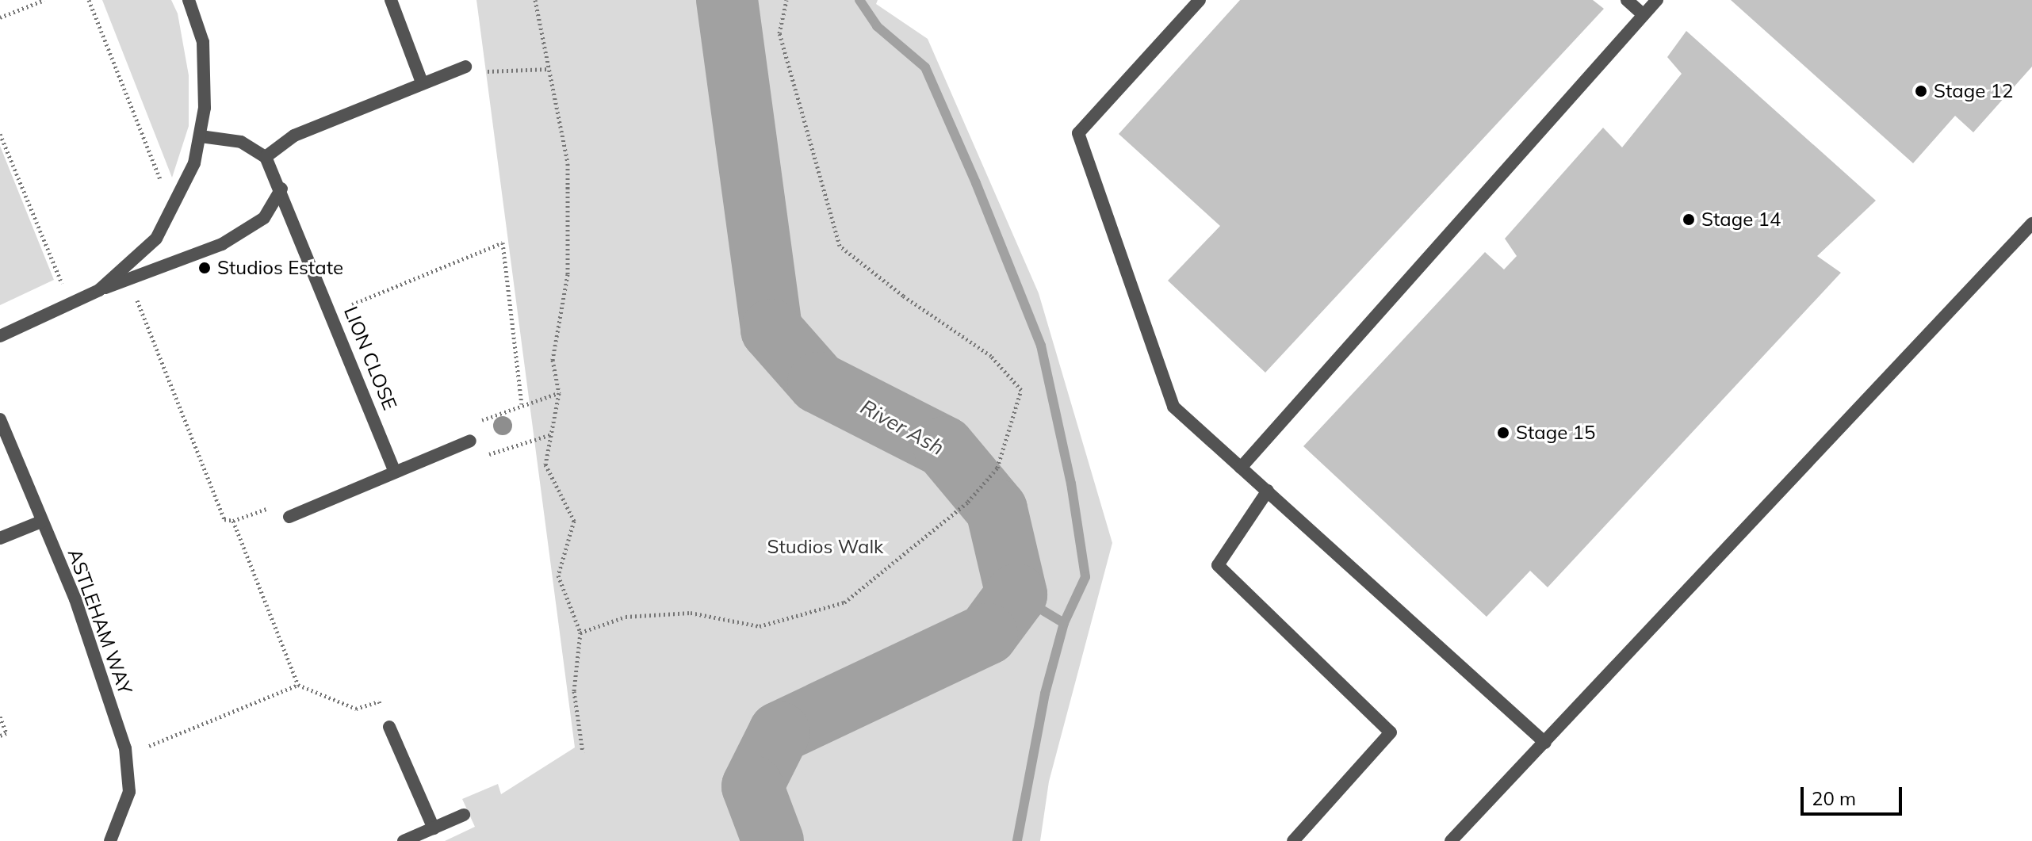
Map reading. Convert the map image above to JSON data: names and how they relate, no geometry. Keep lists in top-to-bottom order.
{
  "streets": {
    "street": ["LION CLOSE", "ASTLEHAM WAY"]
  },
  "water": ["River Ash"],
  "parks": ["Studios Walk"],
  "places": [
    "Stage 12",
    "Stage 14",
    "Studios Estate",
    "Stage 15"
  ],
  "scale_bar": "20 m"
}
